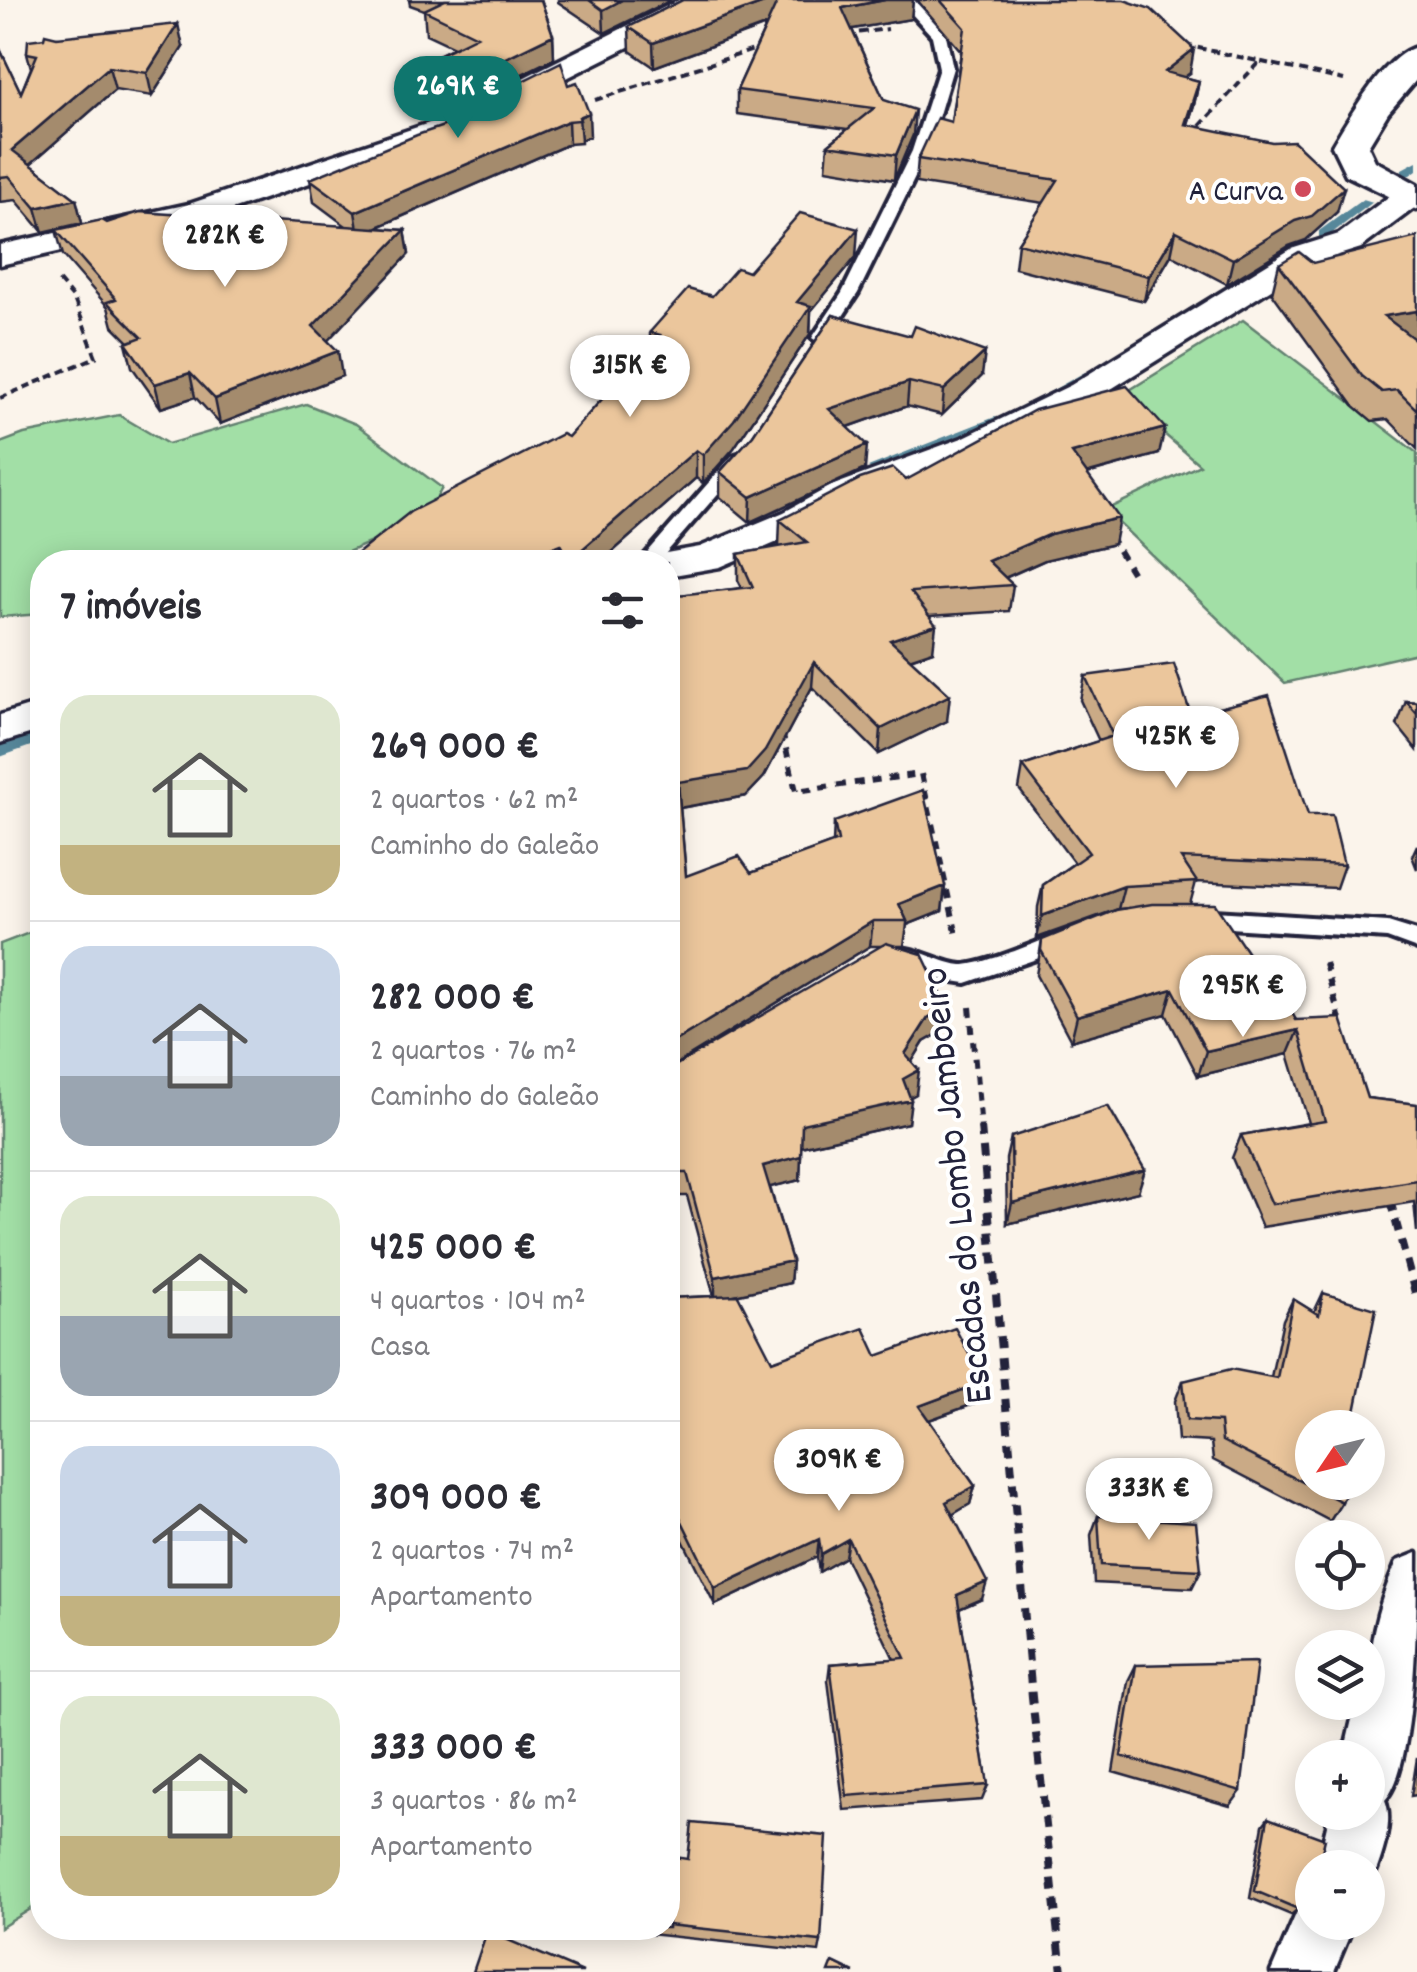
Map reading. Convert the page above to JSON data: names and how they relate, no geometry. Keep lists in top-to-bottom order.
{
  "streets": {
    "path": ["Escadas do Lombo Jamboeiro"]
  },
  "places": ["A Curva"],
  "north": "bottom left",
  "page": {
    "price": [
      "269K €",
      "282K €",
      "315K €",
      "425K €",
      "295K €",
      "309K €",
      "333K €"
    ],
    "heading": "7 imóveis",
    "list": [
      {
        "name": "269 000 €",
        "note": "2 quartos · 62 m² · Caminho do Galeão"
      },
      {
        "name": "282 000 €",
        "note": "2 quartos · 76 m² · Caminho do Galeão"
      },
      {
        "name": "425 000 €",
        "note": "4 quartos · 104 m² · Casa"
      },
      {
        "name": "309 000 €",
        "note": "2 quartos · 74 m² · Apartamento"
      },
      {
        "name": "333 000 €",
        "note": "3 quartos · 86 m² · Apartamento"
      }
    ],
    "map_buttons": ["+", "−"]
  }
}
